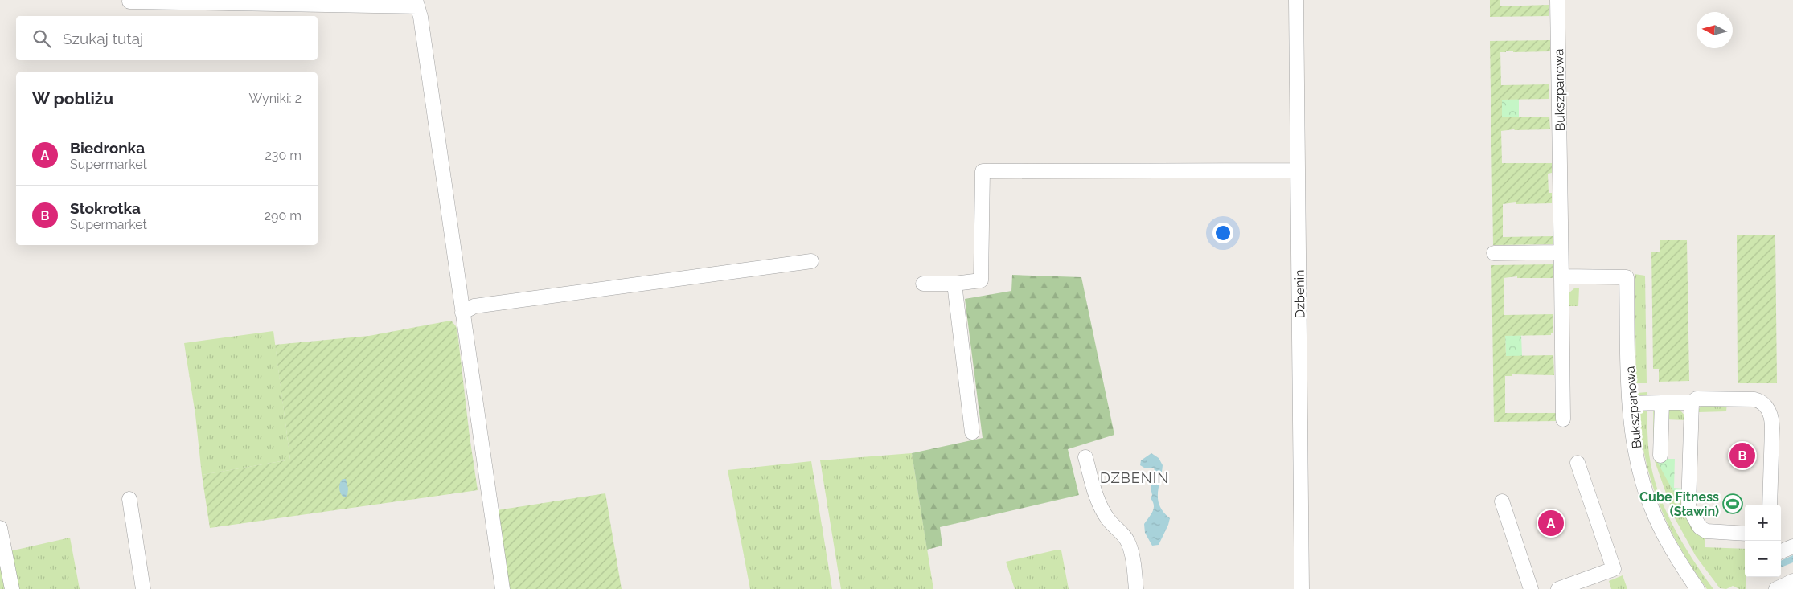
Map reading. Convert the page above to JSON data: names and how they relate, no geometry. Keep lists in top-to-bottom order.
{
  "streets": {
    "street": ["Bukszpanowa", "Dzbenin"]
  },
  "districts": ["DZBENIN"],
  "places": {
    "sports": ["Cube Fitness (Sławin)"]
  },
  "north": "left",
  "page": {
    "search": "Szukaj tutaj",
    "heading": ["W pobliżu", "Wyniki: 2"],
    "list": [
      {
        "mark": "A",
        "name": "Biedronka",
        "note": "Supermarket",
        "value": "230 m"
      },
      {
        "mark": "B",
        "name": "Stokrotka",
        "note": "Supermarket",
        "value": "290 m"
      }
    ],
    "pins": ["B", "A"],
    "map_buttons": ["+", "−"]
  }
}
